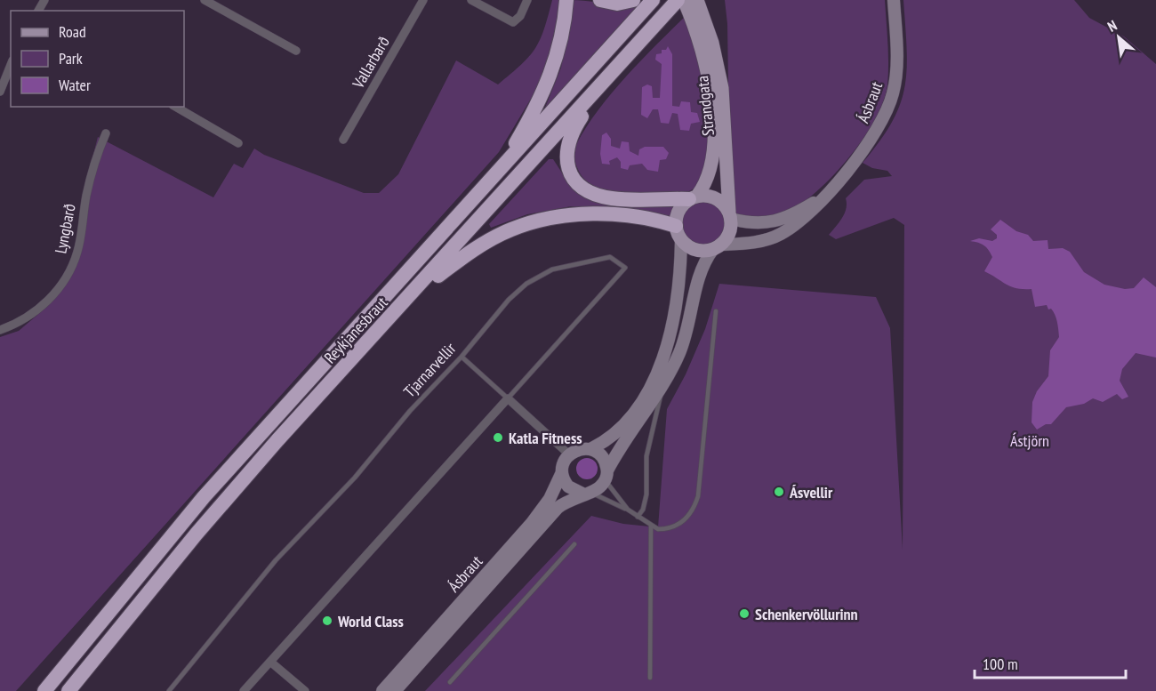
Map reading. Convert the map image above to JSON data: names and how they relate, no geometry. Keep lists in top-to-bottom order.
{
  "streets": {
    "highway": ["Reykjanesbraut"],
    "main road": ["Strandgata"],
    "street": [
      "Vallarbarð",
      "Ásbraut",
      "Lyngbarð",
      "Tjarnarvellir"
    ]
  },
  "crossings": [
    ["Ásbraut", "Strandgata"],
    ["Strandgata", "Reykjanesbraut"]
  ],
  "parks": ["Ástjörn"],
  "places": [
    "Katla Fitness",
    "Ásvellir",
    "Schenkervöllurinn",
    "World Class"
  ],
  "legend": ["Road", "Park", "Water"],
  "scale_bar": "100 m",
  "north": "top left"
}
